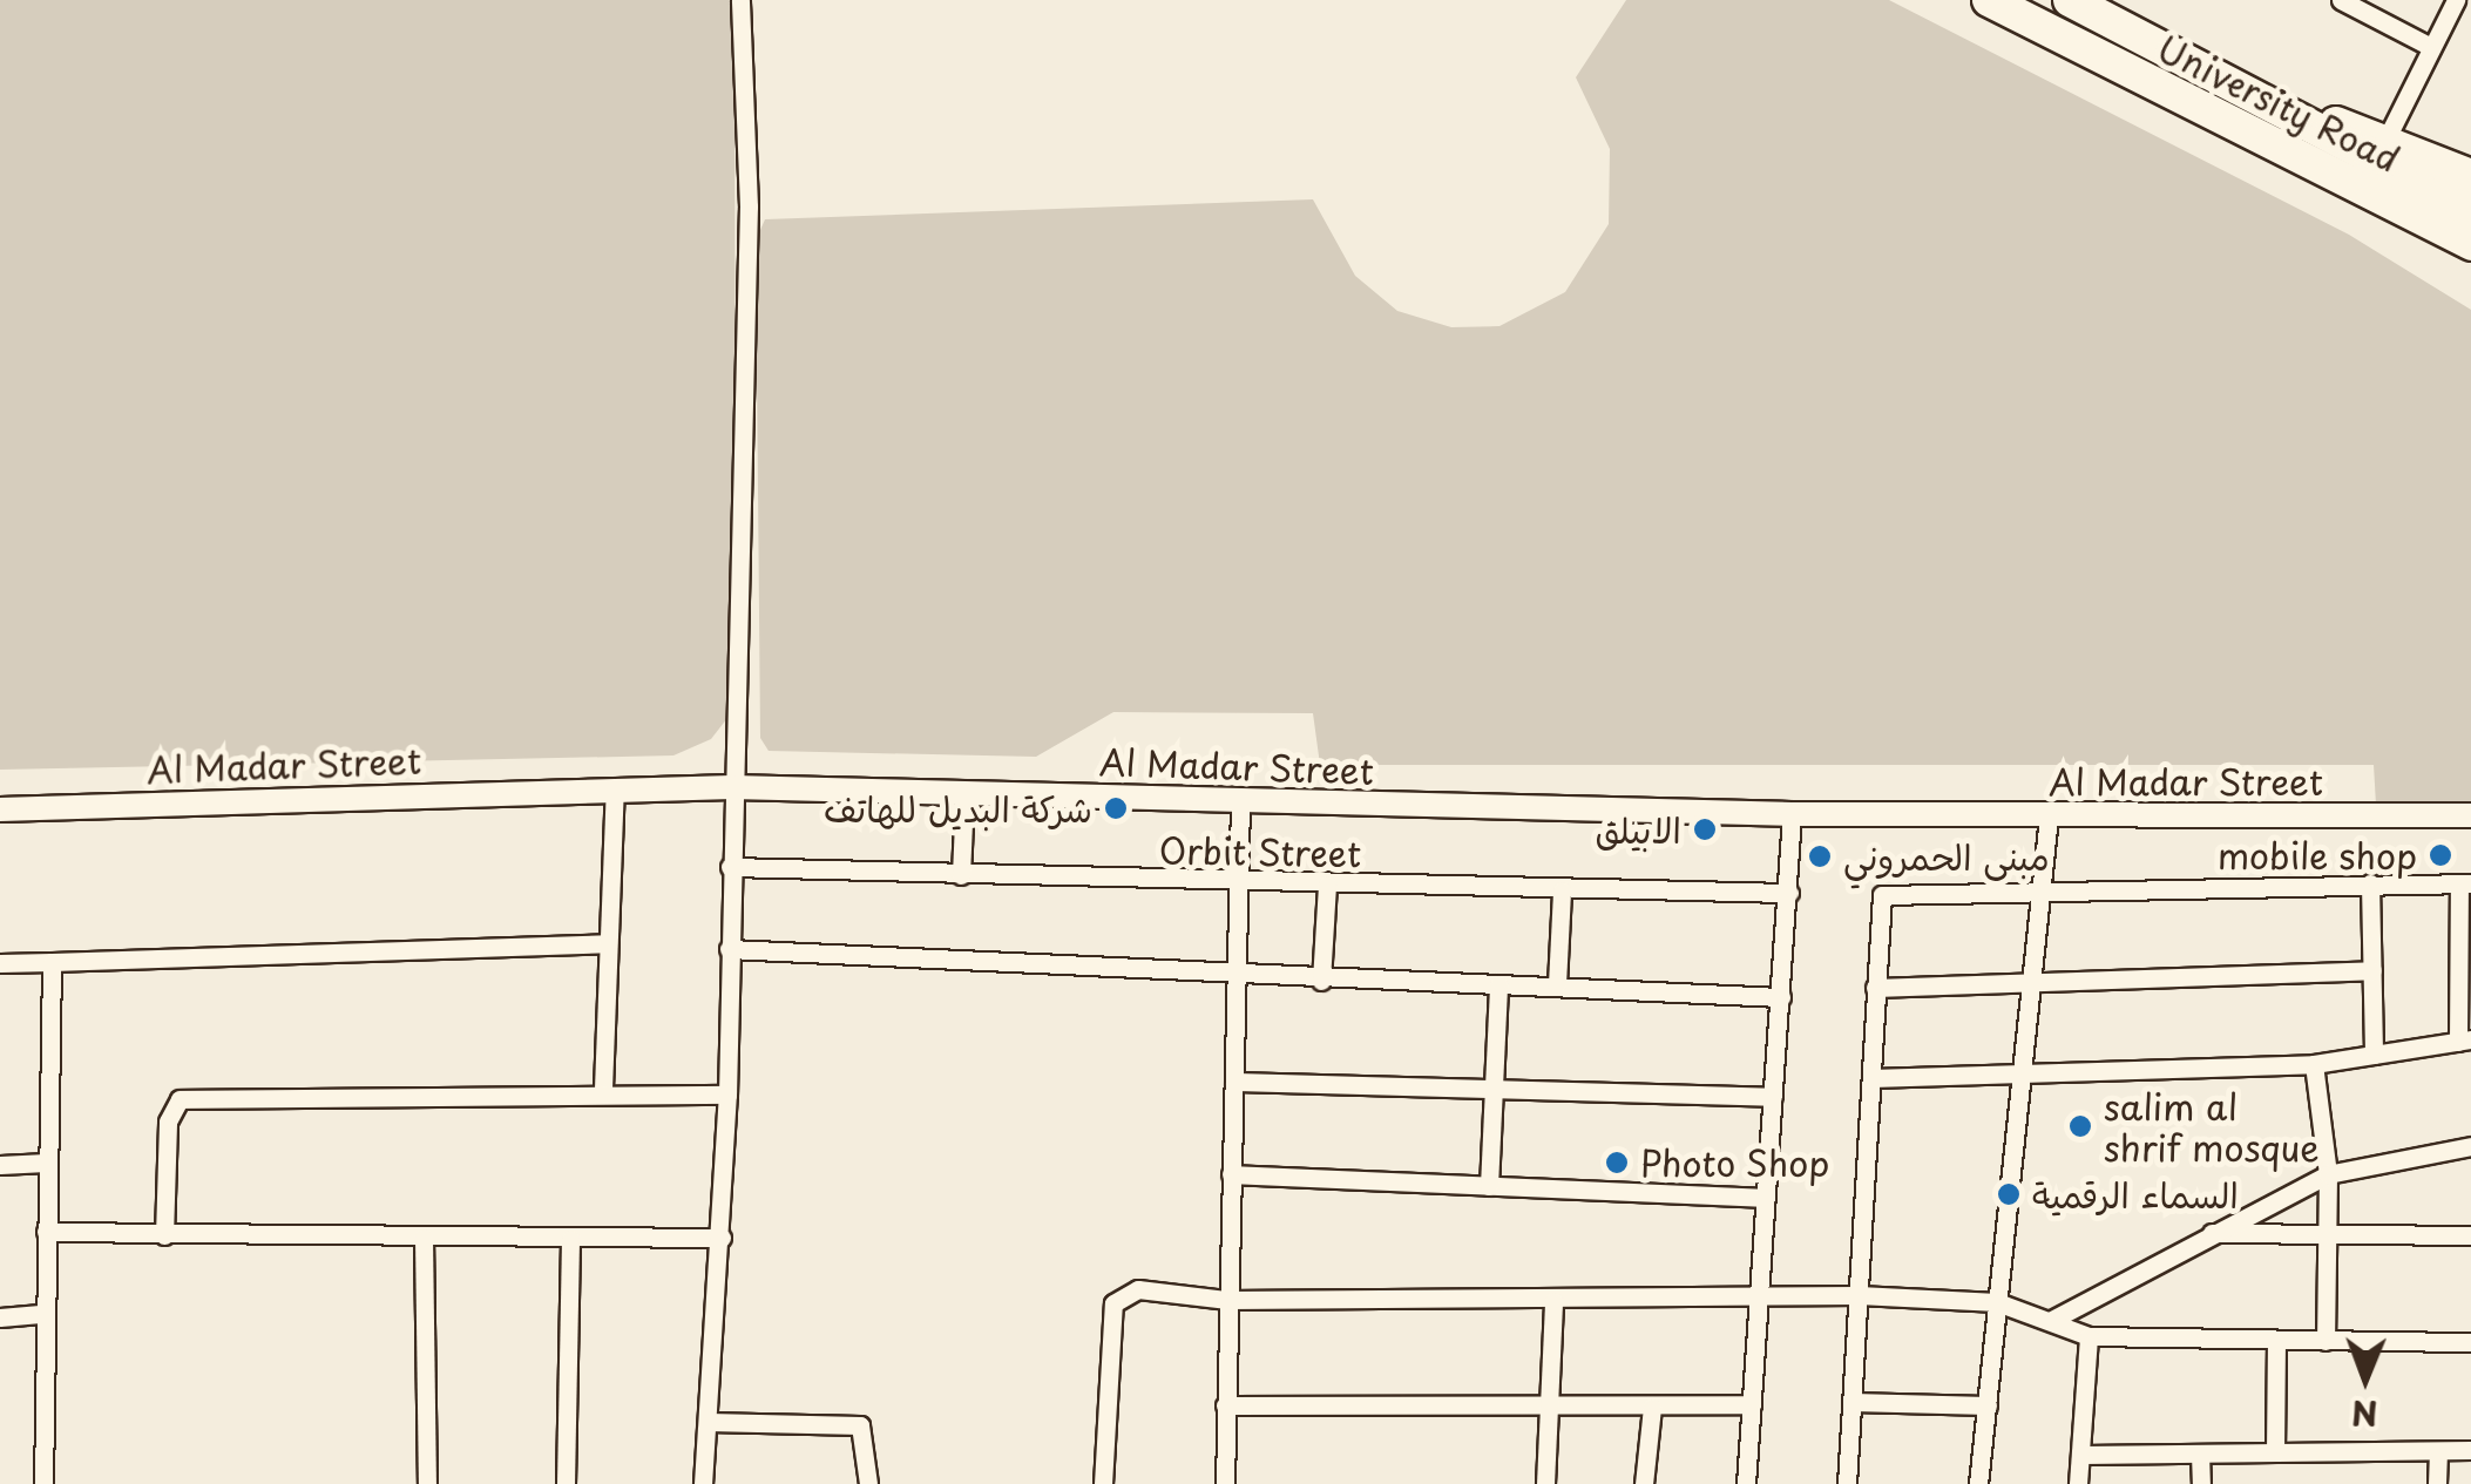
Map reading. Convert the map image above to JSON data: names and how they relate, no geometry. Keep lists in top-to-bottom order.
{
  "streets": {
    "highway": ["University Road"],
    "street": ["Al Madar Street", "Orbit Street"]
  },
  "places": [
    "شركة البديل للهاتف",
    "الابيلق",
    "mobile shop",
    "مبنى الحمروني",
    "salim al shrif mosque",
    "Photo Shop",
    "السماء الرقمية"
  ],
  "north": "bottom"
}
